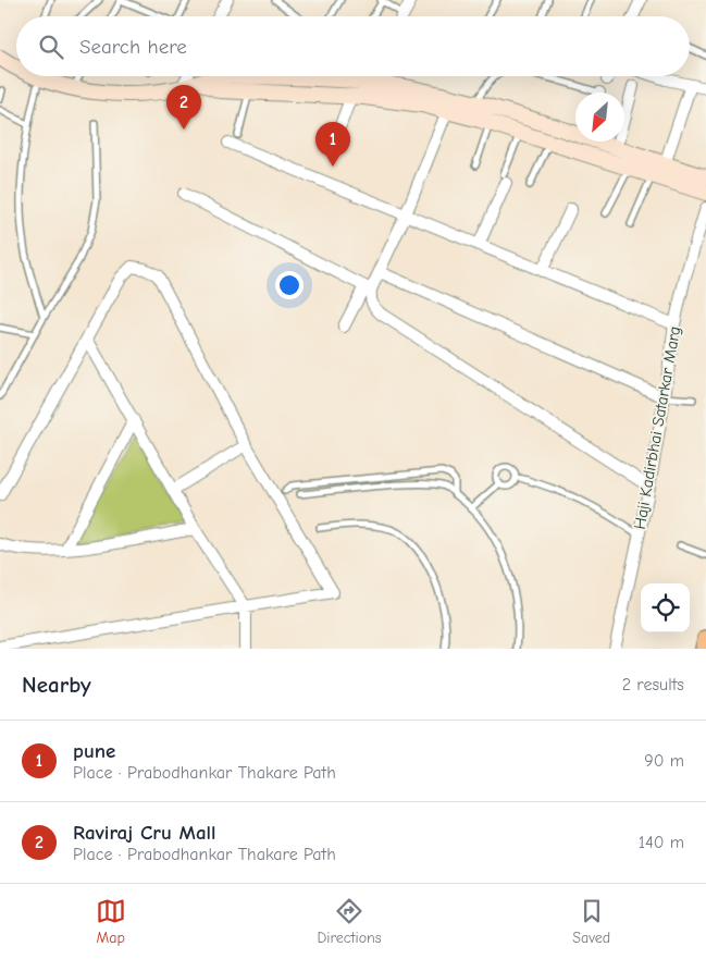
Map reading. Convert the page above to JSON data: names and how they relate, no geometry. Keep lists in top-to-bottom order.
{
  "streets": {
    "street": ["Haji Kadirbhai Satarkar Marg"]
  },
  "north": "bottom left",
  "page": {
    "search": "Search here",
    "pins": ["2", "1"],
    "heading": ["Nearby", "2 results"],
    "list": [
      {
        "mark": "1",
        "name": "pune",
        "note": "Place · Prabodhankar Thakare Path",
        "value": "90 m"
      },
      {
        "mark": "2",
        "name": "Raviraj Cru Mall",
        "note": "Place · Prabodhankar Thakare Path",
        "value": "140 m"
      }
    ],
    "nav": ["Map", "Directions", "Saved"]
  }
}
